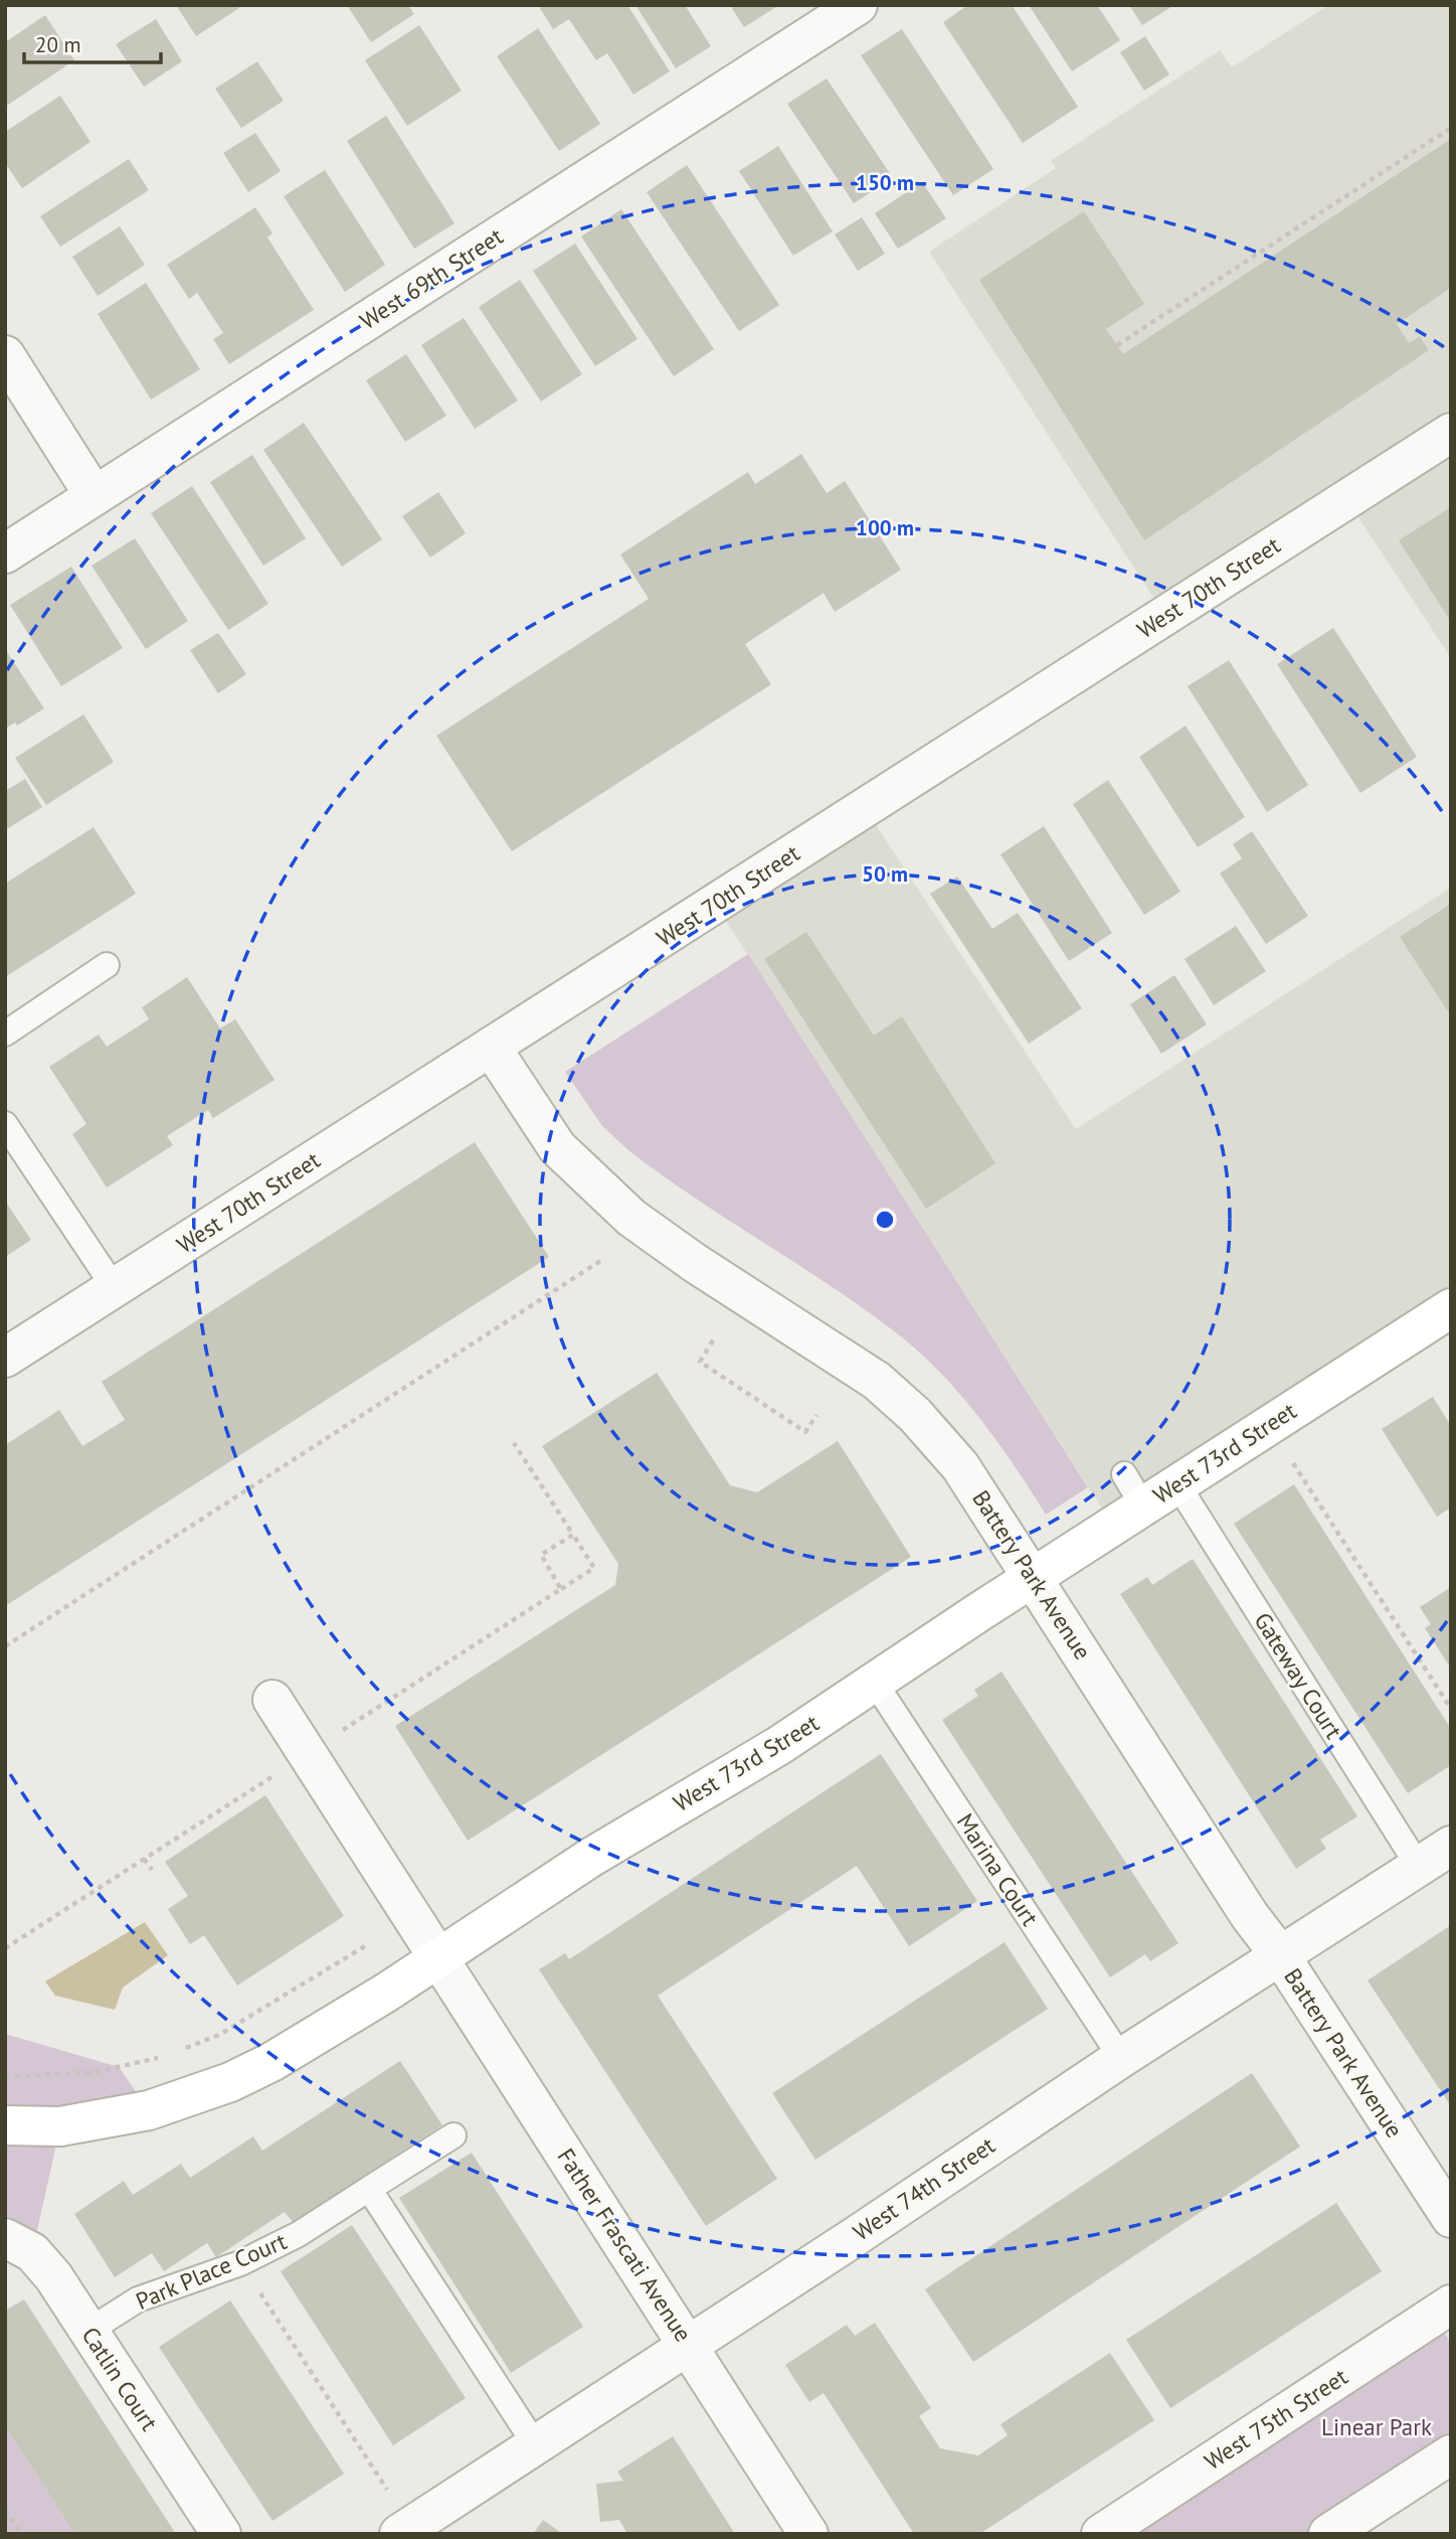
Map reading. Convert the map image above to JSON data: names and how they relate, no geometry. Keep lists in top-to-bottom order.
{
  "streets": {
    "street": [
      "West 69th Street",
      "West 70th Street",
      "West 73rd Street",
      "Battery Park Avenue",
      "West 74th Street",
      "Father Frascati Avenue",
      "Catlin Court",
      "West 75th Street"
    ],
    "lane": ["Gateway Court", "Marina Court", "Park Place Court"]
  },
  "crossings": [
    ["West 70th Street", "Battery Park Avenue"],
    ["West 73rd Street", "Battery Park Avenue"],
    ["West 73rd Street", "Gateway Court"],
    ["West 73rd Street", "Marina Court"],
    ["West 73rd Street", "Father Frascati Avenue"],
    ["Battery Park Avenue", "West 74th Street"],
    ["Gateway Court", "West 74th Street"],
    ["Marina Court", "West 74th Street"],
    ["West 74th Street", "Father Frascati Avenue"],
    ["Park Place Court", "Catlin Court"]
  ],
  "parks": ["Linear Park"],
  "scale_bar": "20 m",
  "rings": ["150 m", "100 m", "50 m"]
}
